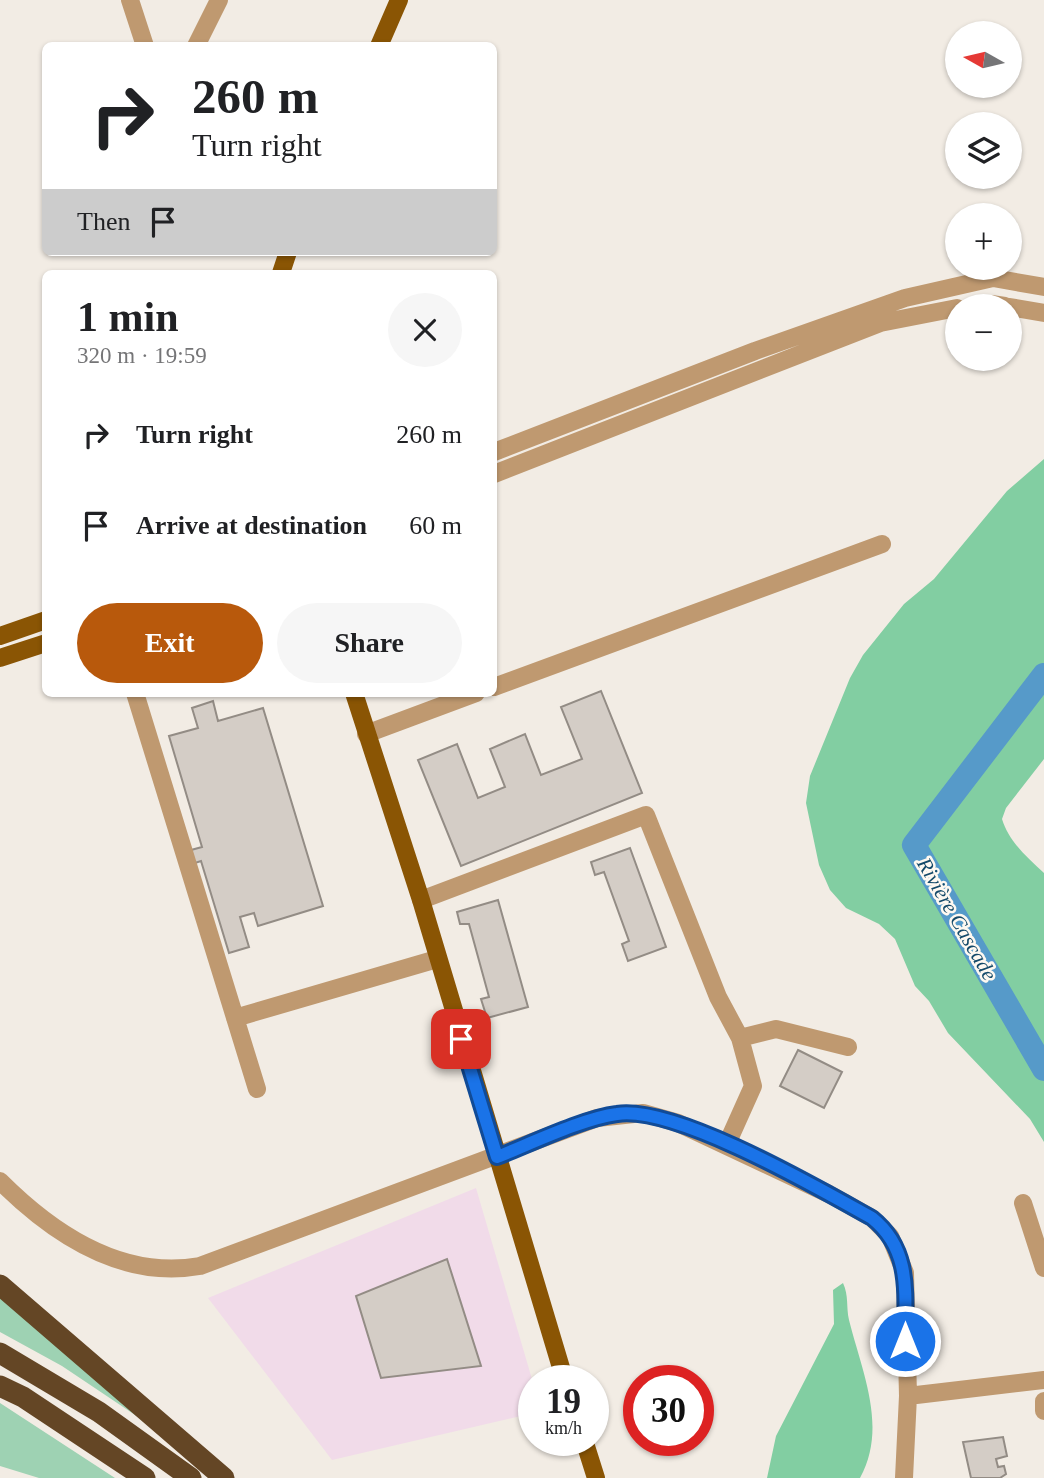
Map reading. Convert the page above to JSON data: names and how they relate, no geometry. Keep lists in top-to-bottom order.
{
  "water": ["Rivière Cascade"],
  "north": "left",
  "page": {
    "map_buttons": ["+", "−"],
    "turn": ["260 m", "Turn right"],
    "then": "Then",
    "heading": ["1 min", "320 m · 19:59"],
    "list": [
      {
        "name": "Turn right",
        "value": "260 m"
      },
      {
        "name": "Arrive at destination",
        "value": "60 m"
      }
    ],
    "buttons": ["Exit", "Share"],
    "speed": "19 km/h",
    "limit": "30"
  }
}
